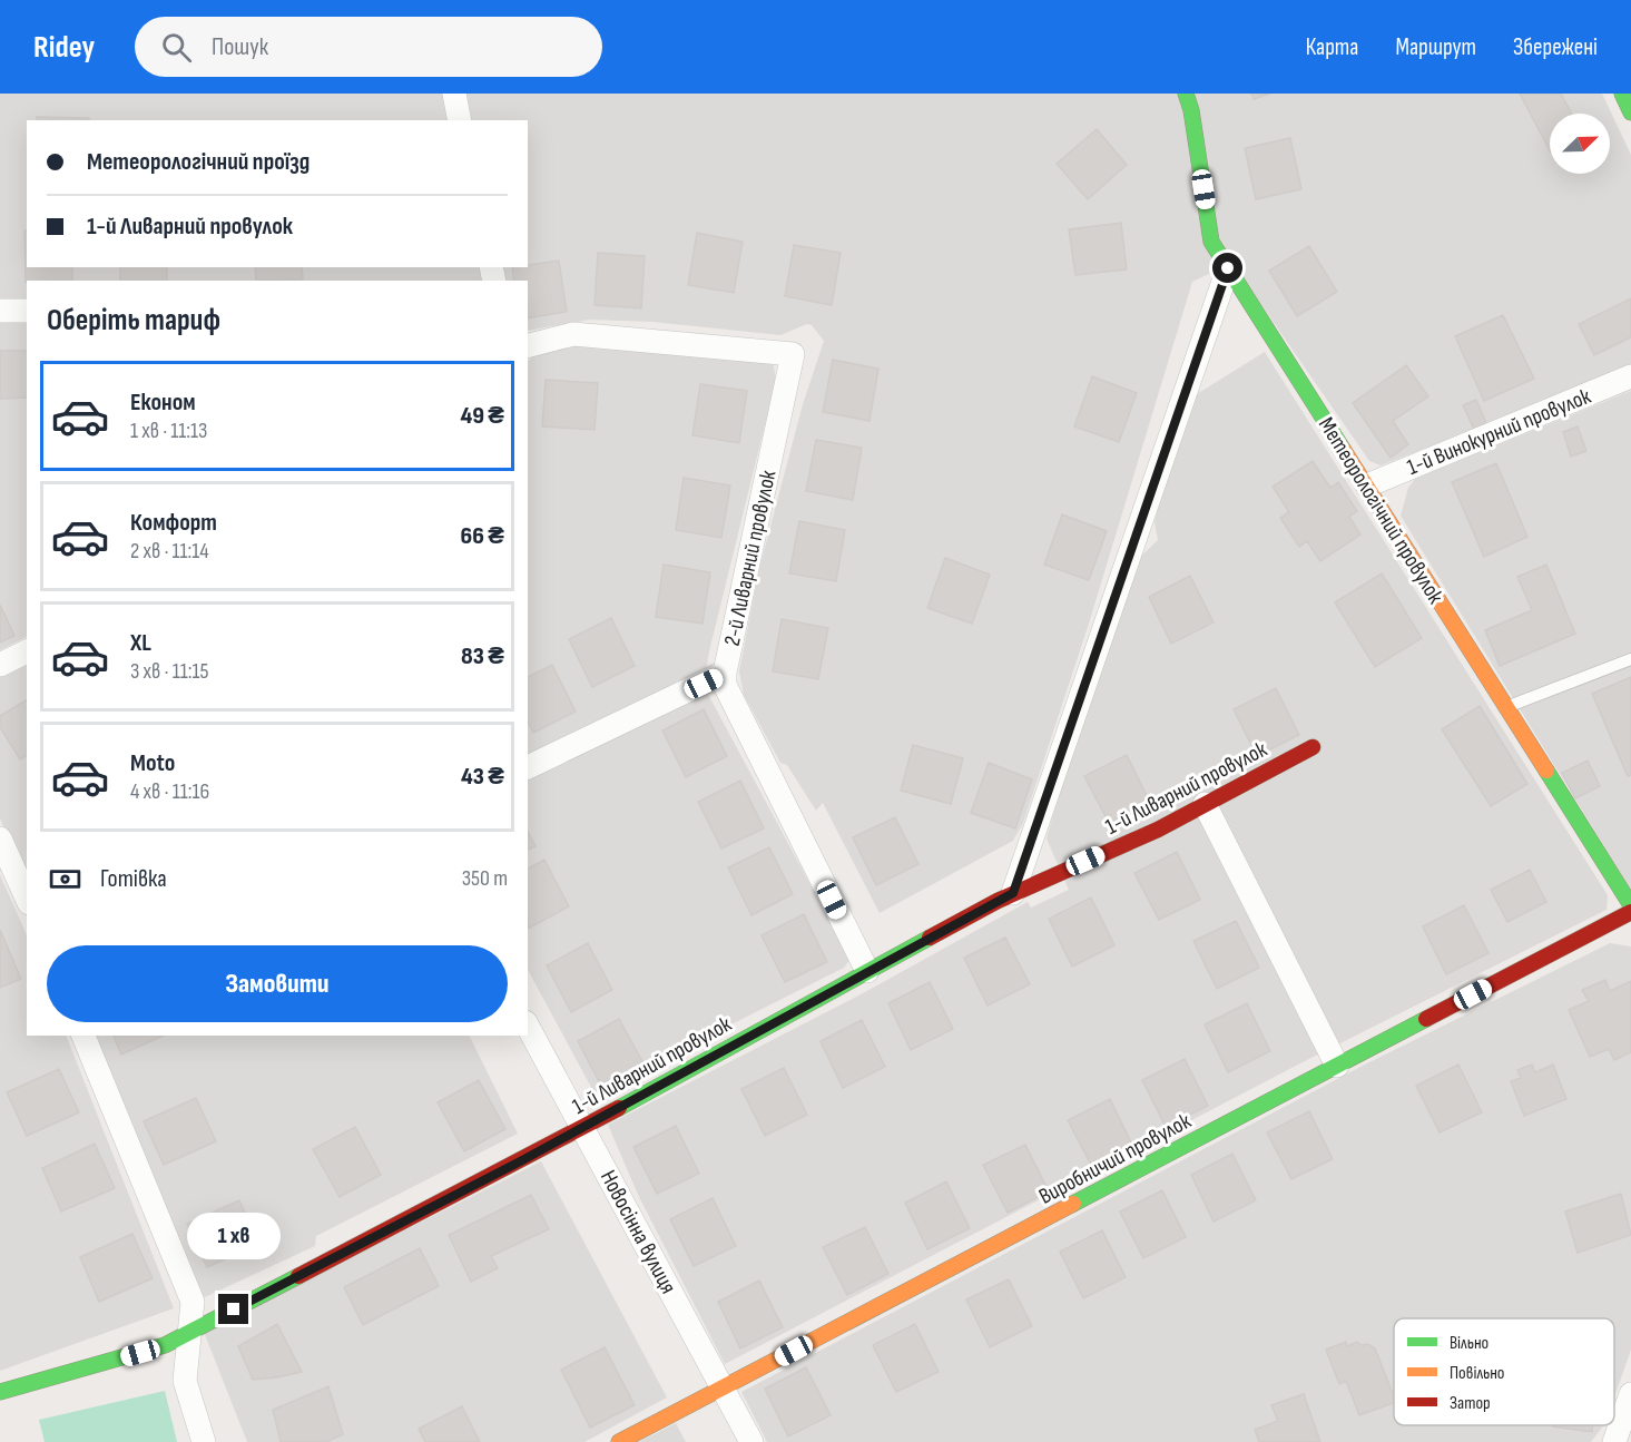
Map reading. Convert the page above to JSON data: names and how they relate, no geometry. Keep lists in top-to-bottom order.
{
  "streets": {
    "street": [
      "1-й Винокурний провулок",
      "Метеорологічний провулок",
      "2-й Ливарний провулок",
      "1-й Ливарний провулок",
      "Виробничий провулок",
      "Новосінна вулиця"
    ]
  },
  "crossings": [
    ["1-й Винокурний провулок", "Метеорологічний провулок"],
    ["2-й Ливарний провулок", "1-й Ливарний провулок"],
    ["1-й Ливарний провулок", "Новосінна вулиця"],
    ["Виробничий провулок", "Новосінна вулиця"]
  ],
  "legend": ["Вільно", "Повільно", "Затор"],
  "north": "top right",
  "page": {
    "header": "Ridey",
    "search": "Пошук",
    "nav": ["Карта", "Маршрут", "Збережені"],
    "banner": ["Метеорологічний проїзд", "1-й Ливарний провулок"],
    "heading": "Оберіть тариф",
    "list": [
      {
        "name": "Економ",
        "note": "1 хв · 11:13",
        "value": "49 ₴"
      },
      {
        "name": "Комфорт",
        "note": "2 хв · 11:14",
        "value": "66 ₴"
      },
      {
        "name": "XL",
        "note": "3 хв · 11:15",
        "value": "83 ₴"
      },
      {
        "name": "Moto",
        "note": "4 хв · 11:16",
        "value": "43 ₴"
      }
    ],
    "pay": ["Готівка", "350 m"],
    "buttons": "Замовити",
    "bubble": "1 хв"
  }
}
